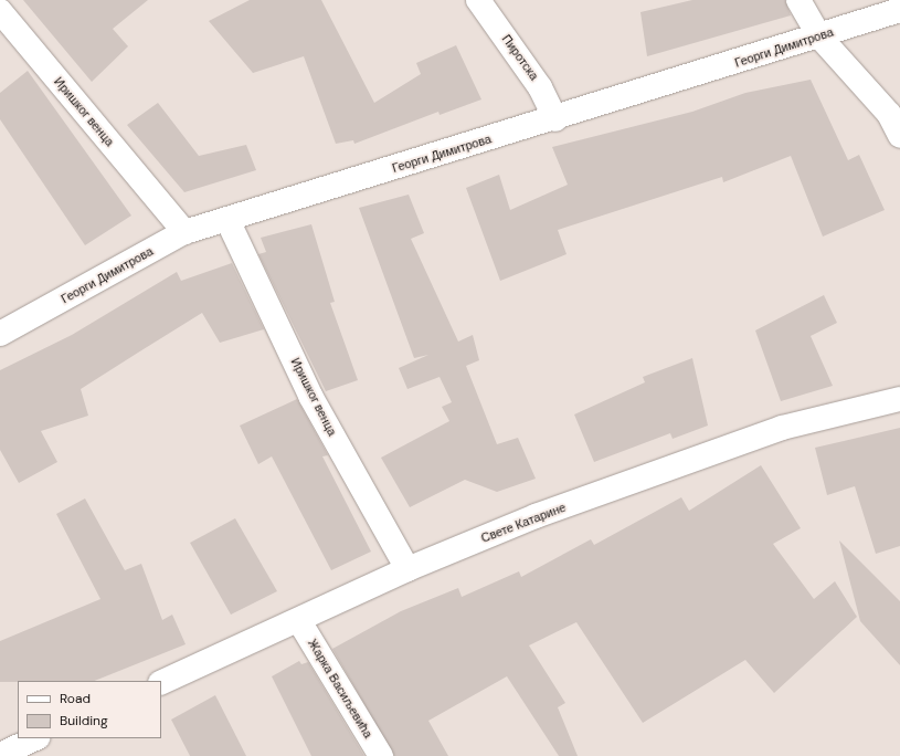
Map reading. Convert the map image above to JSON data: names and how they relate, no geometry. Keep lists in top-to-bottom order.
{
  "streets": {
    "street": [
      "Георги Димитрова",
      "Пиротска",
      "Иришког венца",
      "Свете Катарине",
      "Жарка Васиљевића"
    ]
  },
  "crossings": [
    ["Георги Димитрова", "Пиротска"],
    ["Георги Димитрова", "Иришког венца"],
    ["Иришког венца", "Свете Катарине"],
    ["Свете Катарине", "Жарка Васиљевића"]
  ],
  "legend": ["Road", "Building"]
}
